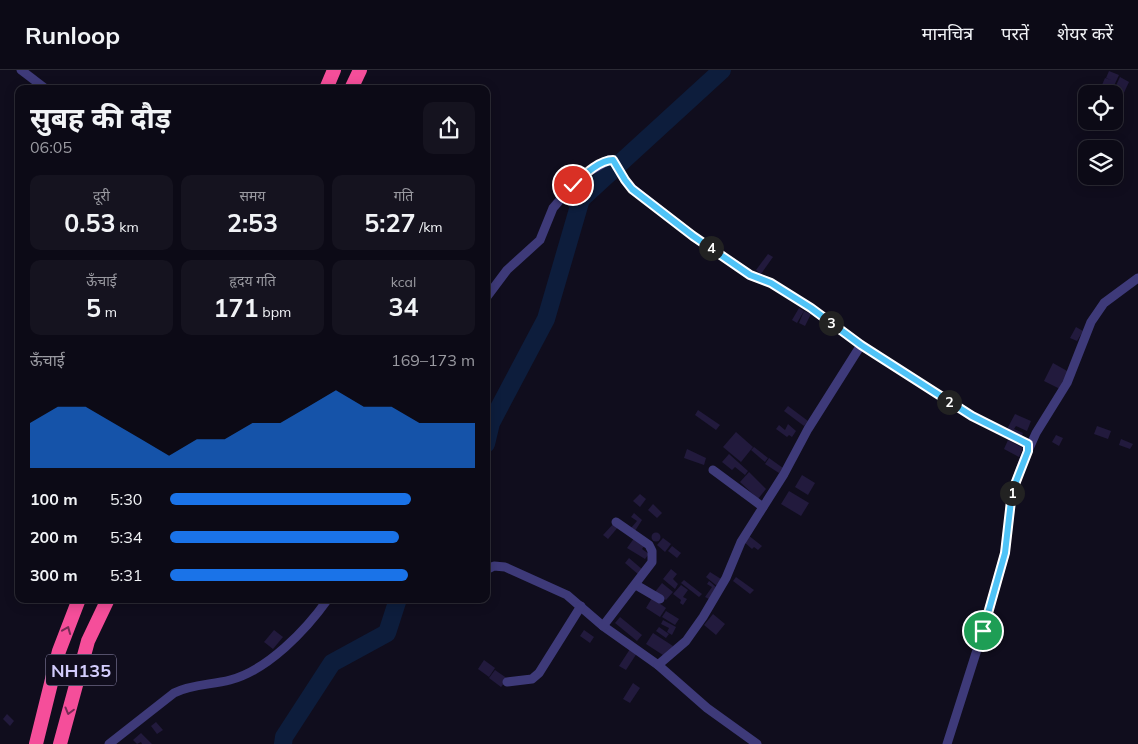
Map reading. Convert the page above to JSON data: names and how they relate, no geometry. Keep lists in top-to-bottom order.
{
  "streets": {
    "highway": ["NH135"]
  },
  "page": {
    "header": "Runloop",
    "nav": ["मानचित्र", "परतें", "शेयर करें"],
    "heading": ["सुबह की दौड़", "06:05"],
    "stats": [
      ["दूरी", "0.53 km"],
      ["समय", "2:53"],
      ["गति", "5:27 /km"],
      ["ऊँचाई", "5 m"],
      ["हृदय गति", "171 bpm"],
      ["kcal", "34"]
    ],
    "pins": [
      "4",
      "3",
      "2",
      "1"
    ],
    "chart": ["ऊँचाई", "169–173 m"],
    "list": [
      {
        "name": "100 m",
        "note": "5:30"
      },
      {
        "name": "200 m",
        "note": "5:34"
      },
      {
        "name": "300 m",
        "note": "5:31"
      }
    ]
  }
}
